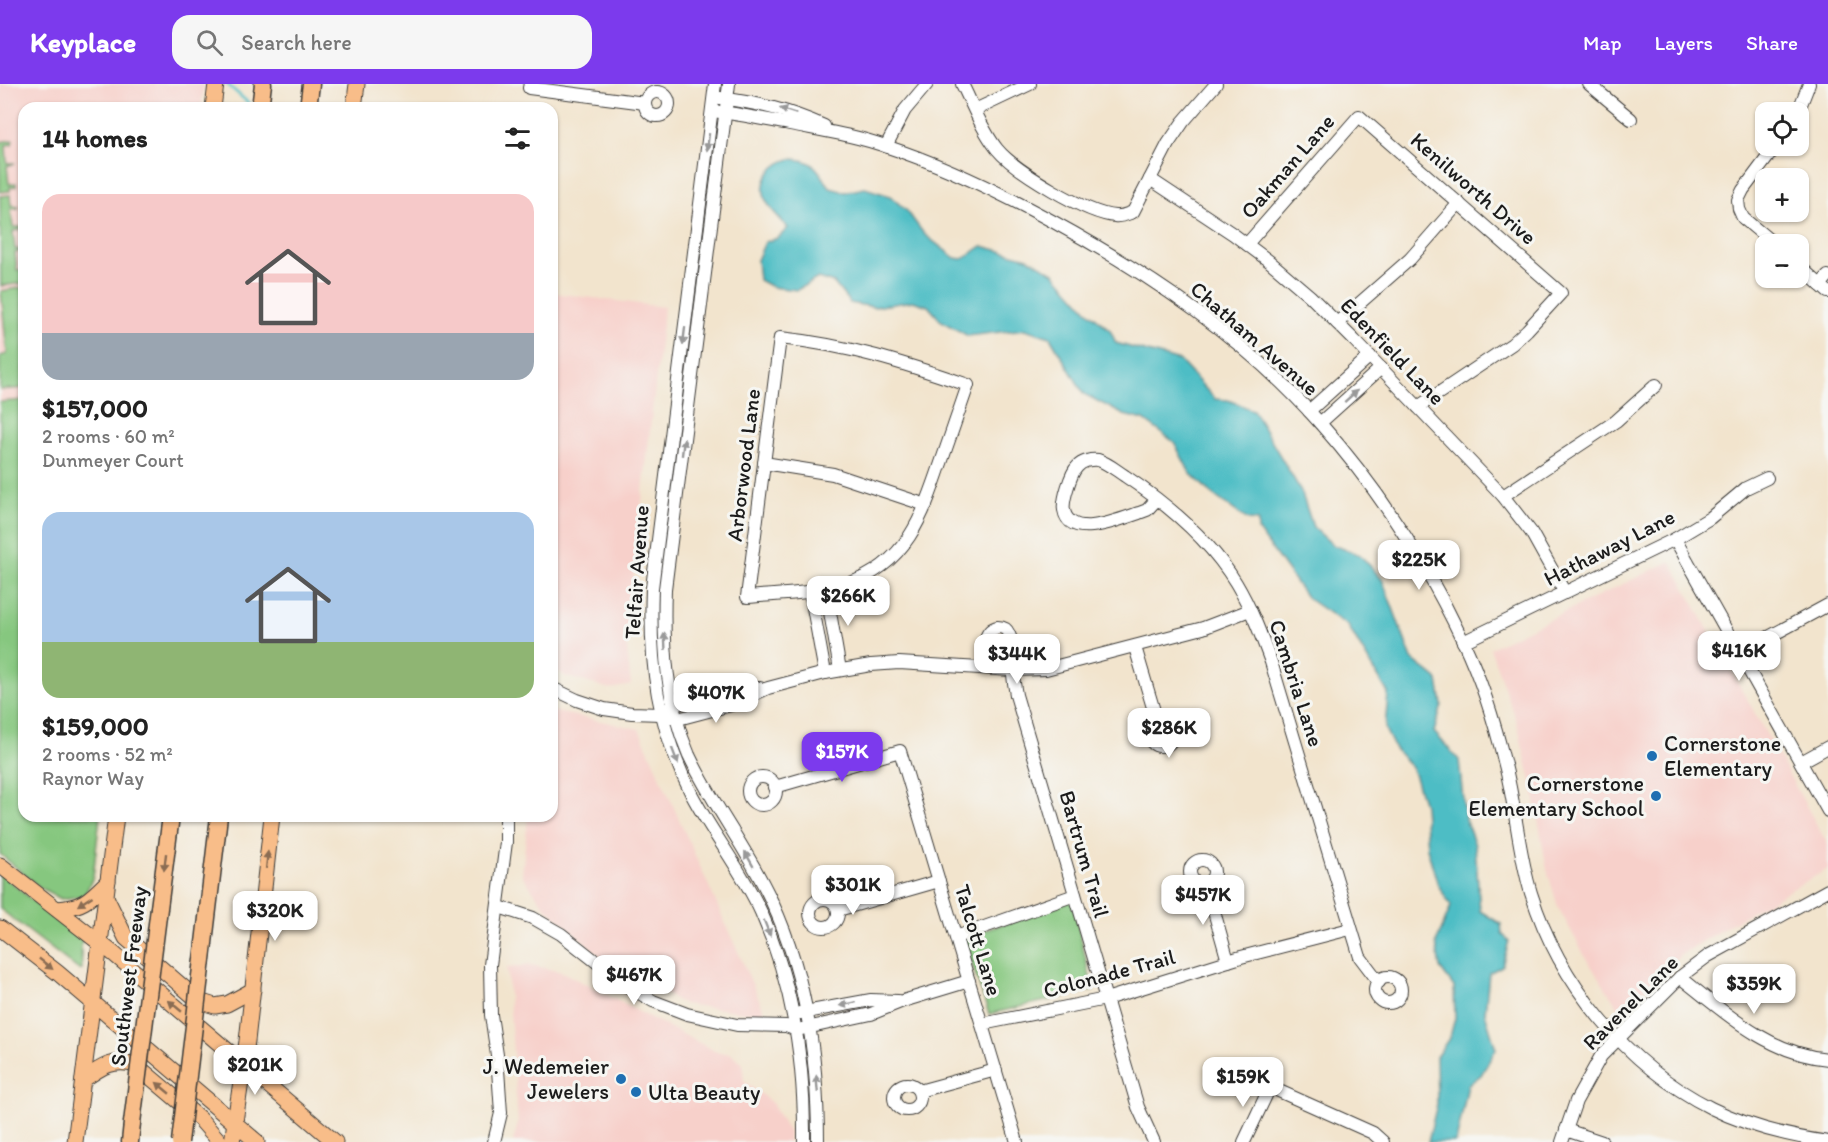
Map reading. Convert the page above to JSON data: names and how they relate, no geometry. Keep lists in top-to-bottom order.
{
  "streets": {
    "highway": ["Southwest Freeway"],
    "street": [
      "Oakman Lane",
      "Kenilworth Drive",
      "Chatham Avenue",
      "Edenfield Lane",
      "Arborwood Lane",
      "Hathaway Lane",
      "Telfair Avenue",
      "Cambria Lane",
      "Bartrum Trail",
      "Talcott Lane",
      "Colonade Trail",
      "Ravenel Lane"
    ]
  },
  "crossings": [
    ["Oakman Lane", "Kenilworth Drive"],
    ["Oakman Lane", "Edenfield Lane"],
    ["Kenilworth Drive", "Edenfield Lane"],
    ["Chatham Avenue", "Hathaway Lane"],
    ["Chatham Avenue", "Telfair Avenue"],
    ["Chatham Avenue", "Ravenel Lane"],
    ["Edenfield Lane", "Hathaway Lane"],
    ["Cambria Lane", "Colonade Trail"],
    ["Bartrum Trail", "Colonade Trail"],
    ["Talcott Lane", "Colonade Trail"]
  ],
  "places": [
    "Cornerstone Elementary",
    "Cornerstone Elementary School",
    "J. Wedemeier Jewelers",
    "Ulta Beauty"
  ],
  "page": {
    "header": "Keyplace",
    "search": "Search here",
    "nav": ["Map", "Layers", "Share"],
    "map_buttons": ["+", "−"],
    "heading": "14 homes",
    "list": [
      {
        "name": "$157,000",
        "note": "2 rooms · 60 m² · Dunmeyer Court"
      },
      {
        "name": "$159,000",
        "note": "2 rooms · 52 m² · Raynor Way"
      }
    ],
    "price": [
      "$225K",
      "$266K",
      "$416K",
      "$344K",
      "$407K",
      "$286K",
      "$157K",
      "$301K",
      "$457K",
      "$320K",
      "$467K",
      "$359K",
      "$201K",
      "$159K"
    ]
  }
}
